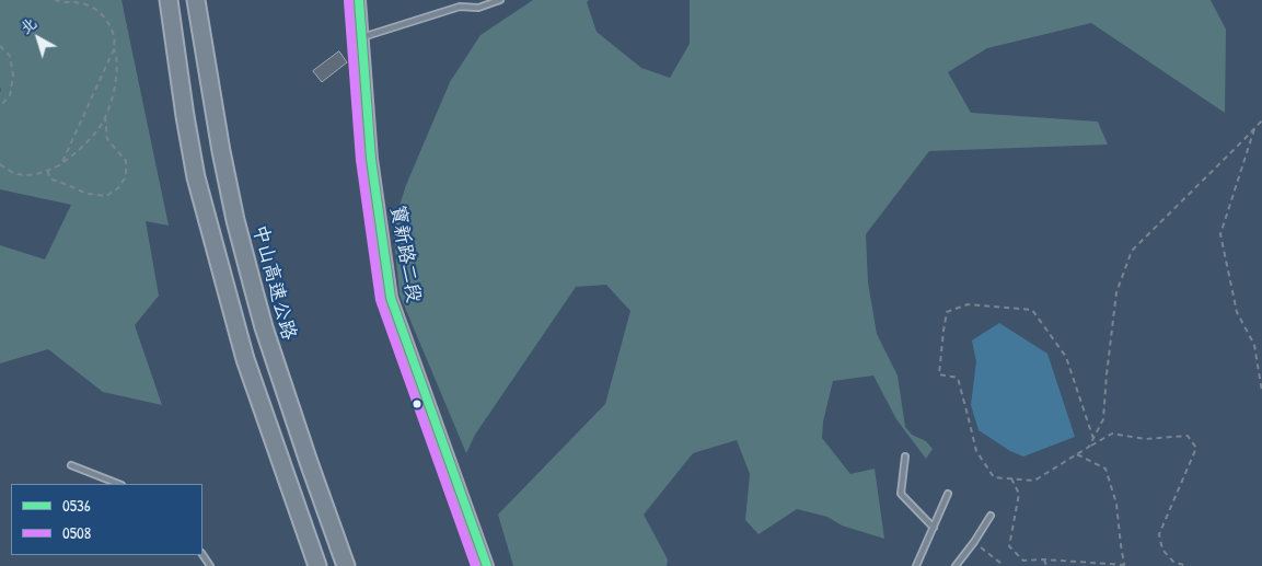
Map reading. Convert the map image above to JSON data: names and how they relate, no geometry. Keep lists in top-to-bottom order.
{
  "streets": {
    "highway": ["中山高速公路"],
    "street": ["寶新路二段"]
  },
  "lines": ["transit line 0536", "transit line 0508"],
  "legend": ["0536", "0508"],
  "north": "top left"
}
